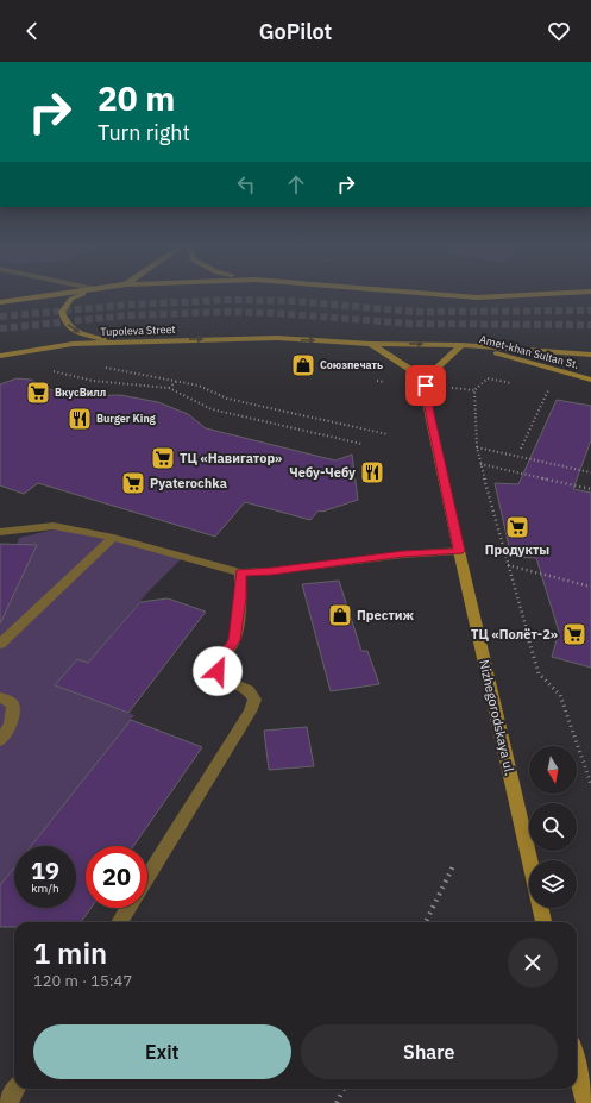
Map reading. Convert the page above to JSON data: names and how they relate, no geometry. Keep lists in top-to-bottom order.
{
  "streets": {
    "main road": ["Tupoleva Street", "Amet-khan Sultan St.", "Nizhegorodskaya ul."]
  },
  "crossings": [
    ["Tupoleva Street", "Amet-khan Sultan St."]
  ],
  "one_way": ["Tupoleva Street"],
  "places": {
    "shop": ["Союзпечать", "Престиж"],
    "supermarket": [
      "ВкусВилл",
      "ТЦ «Навигатор»",
      "Pyaterochka",
      "Продукты",
      "ТЦ «Полёт-2»"
    ],
    "restaurant": ["Burger King", "Чебу-Чебу"]
  },
  "north": "bottom",
  "page": {
    "header": "GoPilot",
    "turn": ["20 m", "Turn right"],
    "speed": "19 km/h",
    "limit": "20",
    "heading": ["1 min", "120 m · 15:47"],
    "buttons": ["Exit", "Share"]
  }
}
